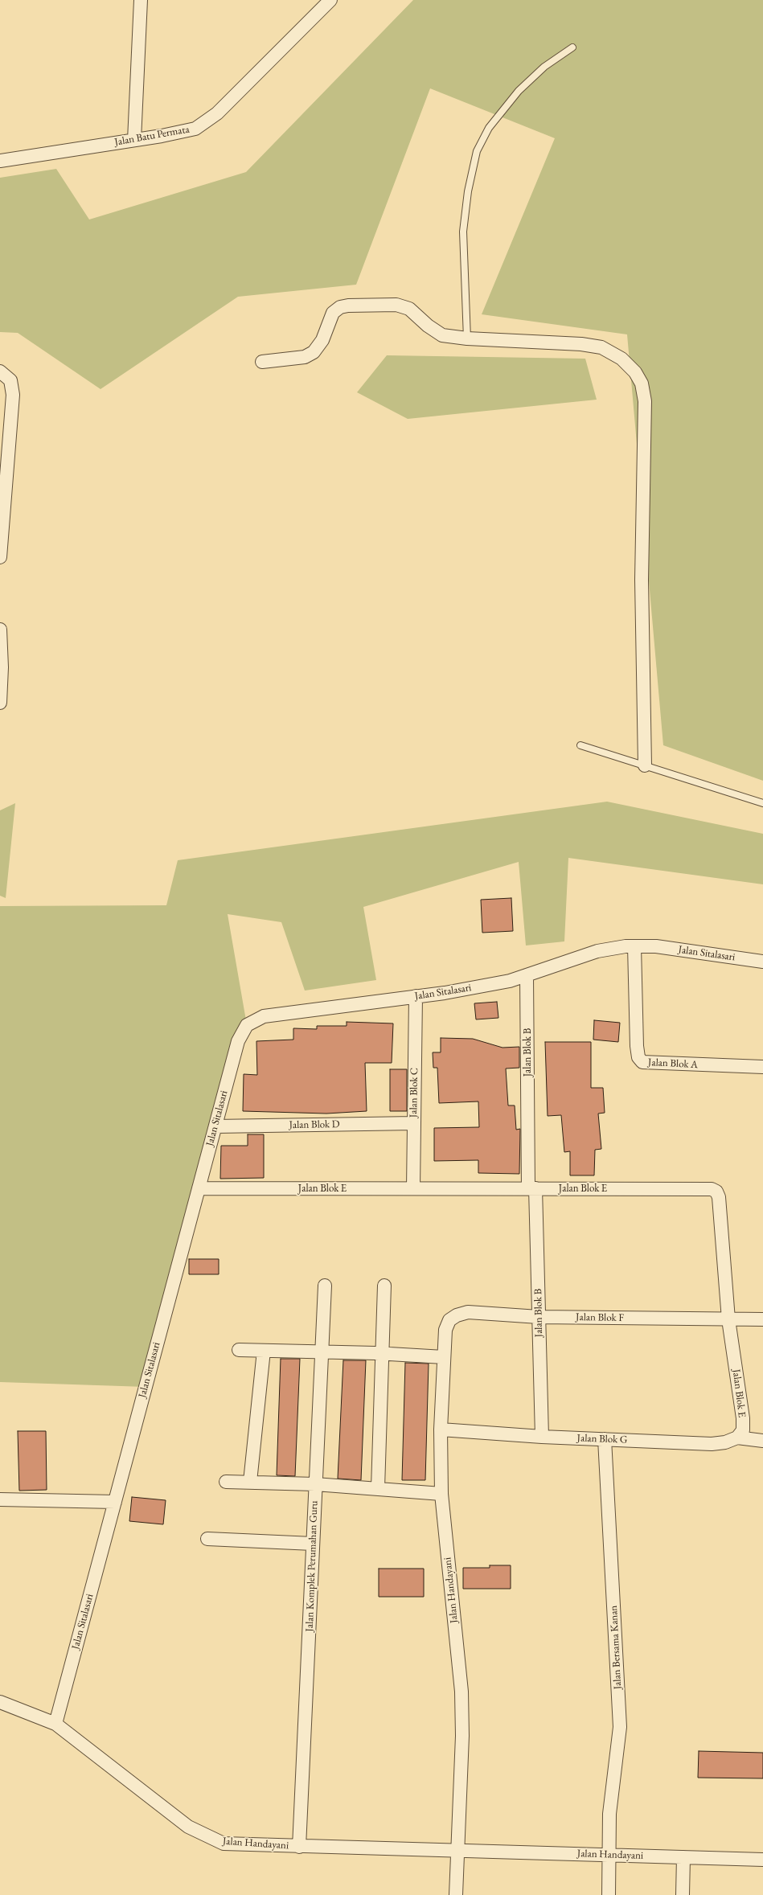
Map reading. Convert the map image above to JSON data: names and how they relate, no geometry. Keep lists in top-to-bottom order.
{
  "streets": {
    "street": [
      "Jalan Batu Permata",
      "Jalan Sitalasari",
      "Jalan Blok B",
      "Jalan Blok A",
      "Jalan Blok C",
      "Jalan Blok D",
      "Jalan Blok E",
      "Jalan Blok F",
      "Jalan Blok G",
      "Jalan Komplek Perumahan Guru",
      "Jalan Handayani",
      "Jalan Bersama Kanan"
    ]
  },
  "crossings": [
    ["Jalan Sitalasari", "Jalan Blok B"],
    ["Jalan Sitalasari", "Jalan Blok A"],
    ["Jalan Sitalasari", "Jalan Blok C"],
    ["Jalan Sitalasari", "Jalan Blok D"],
    ["Jalan Sitalasari", "Jalan Blok E"],
    ["Jalan Sitalasari", "Jalan Handayani"],
    ["Jalan Blok B", "Jalan Blok E"],
    ["Jalan Blok B", "Jalan Blok F"],
    ["Jalan Blok B", "Jalan Blok G"],
    ["Jalan Blok C", "Jalan Blok D"],
    ["Jalan Blok C", "Jalan Blok E"],
    ["Jalan Blok E", "Jalan Blok F"],
    ["Jalan Blok E", "Jalan Blok G"],
    ["Jalan Blok F", "Jalan Handayani"],
    ["Jalan Blok G", "Jalan Handayani"],
    ["Jalan Blok G", "Jalan Bersama Kanan"],
    ["Jalan Komplek Perumahan Guru", "Jalan Handayani"],
    ["Jalan Handayani", "Jalan Bersama Kanan"]
  ]
}
